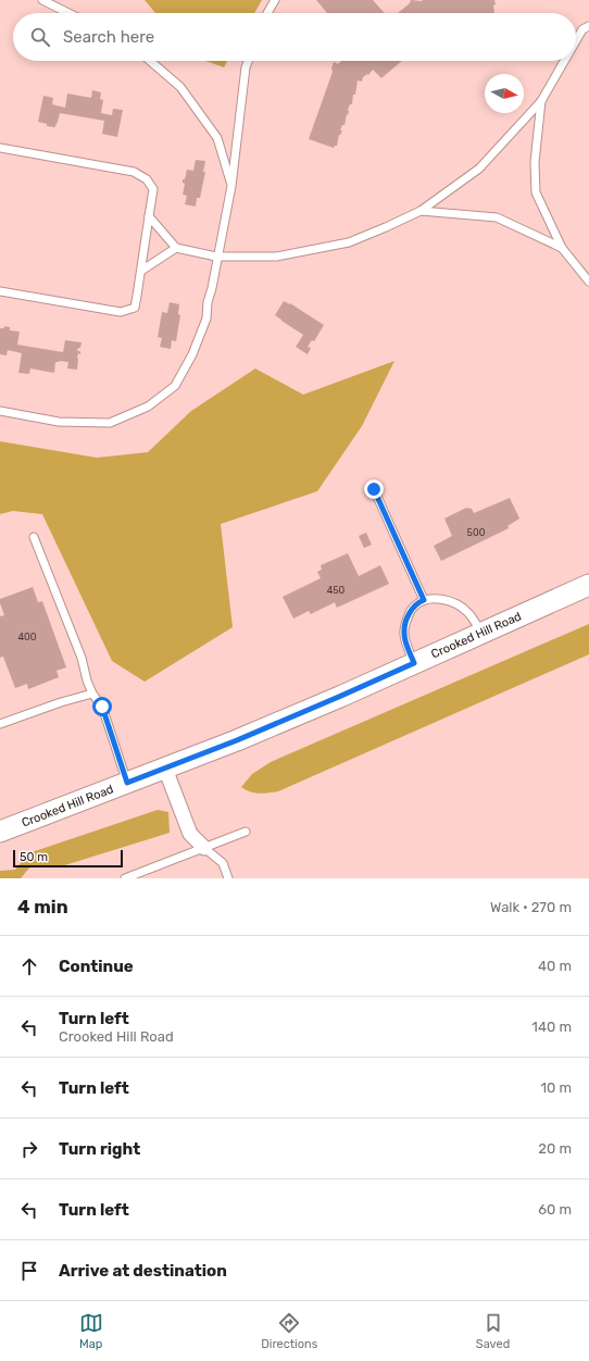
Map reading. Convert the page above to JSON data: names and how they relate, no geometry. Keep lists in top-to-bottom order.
{
  "streets": {
    "main road": ["Crooked Hill Road"]
  },
  "house_numbers": ["500", "450", "400"],
  "scale_bar": "50 m",
  "north": "right",
  "page": {
    "search": "Search here",
    "scale": "50 m",
    "heading": ["4 min", "Walk · 270 m"],
    "list": [
      ["Continue", "40 m"],
      ["Turn left", "Crooked Hill Road", "140 m"],
      ["Turn left", "10 m"],
      ["Turn right", "20 m"],
      ["Turn left", "60 m"],
      "Arrive at destination"
    ],
    "nav": ["Map", "Directions", "Saved"]
  }
}
